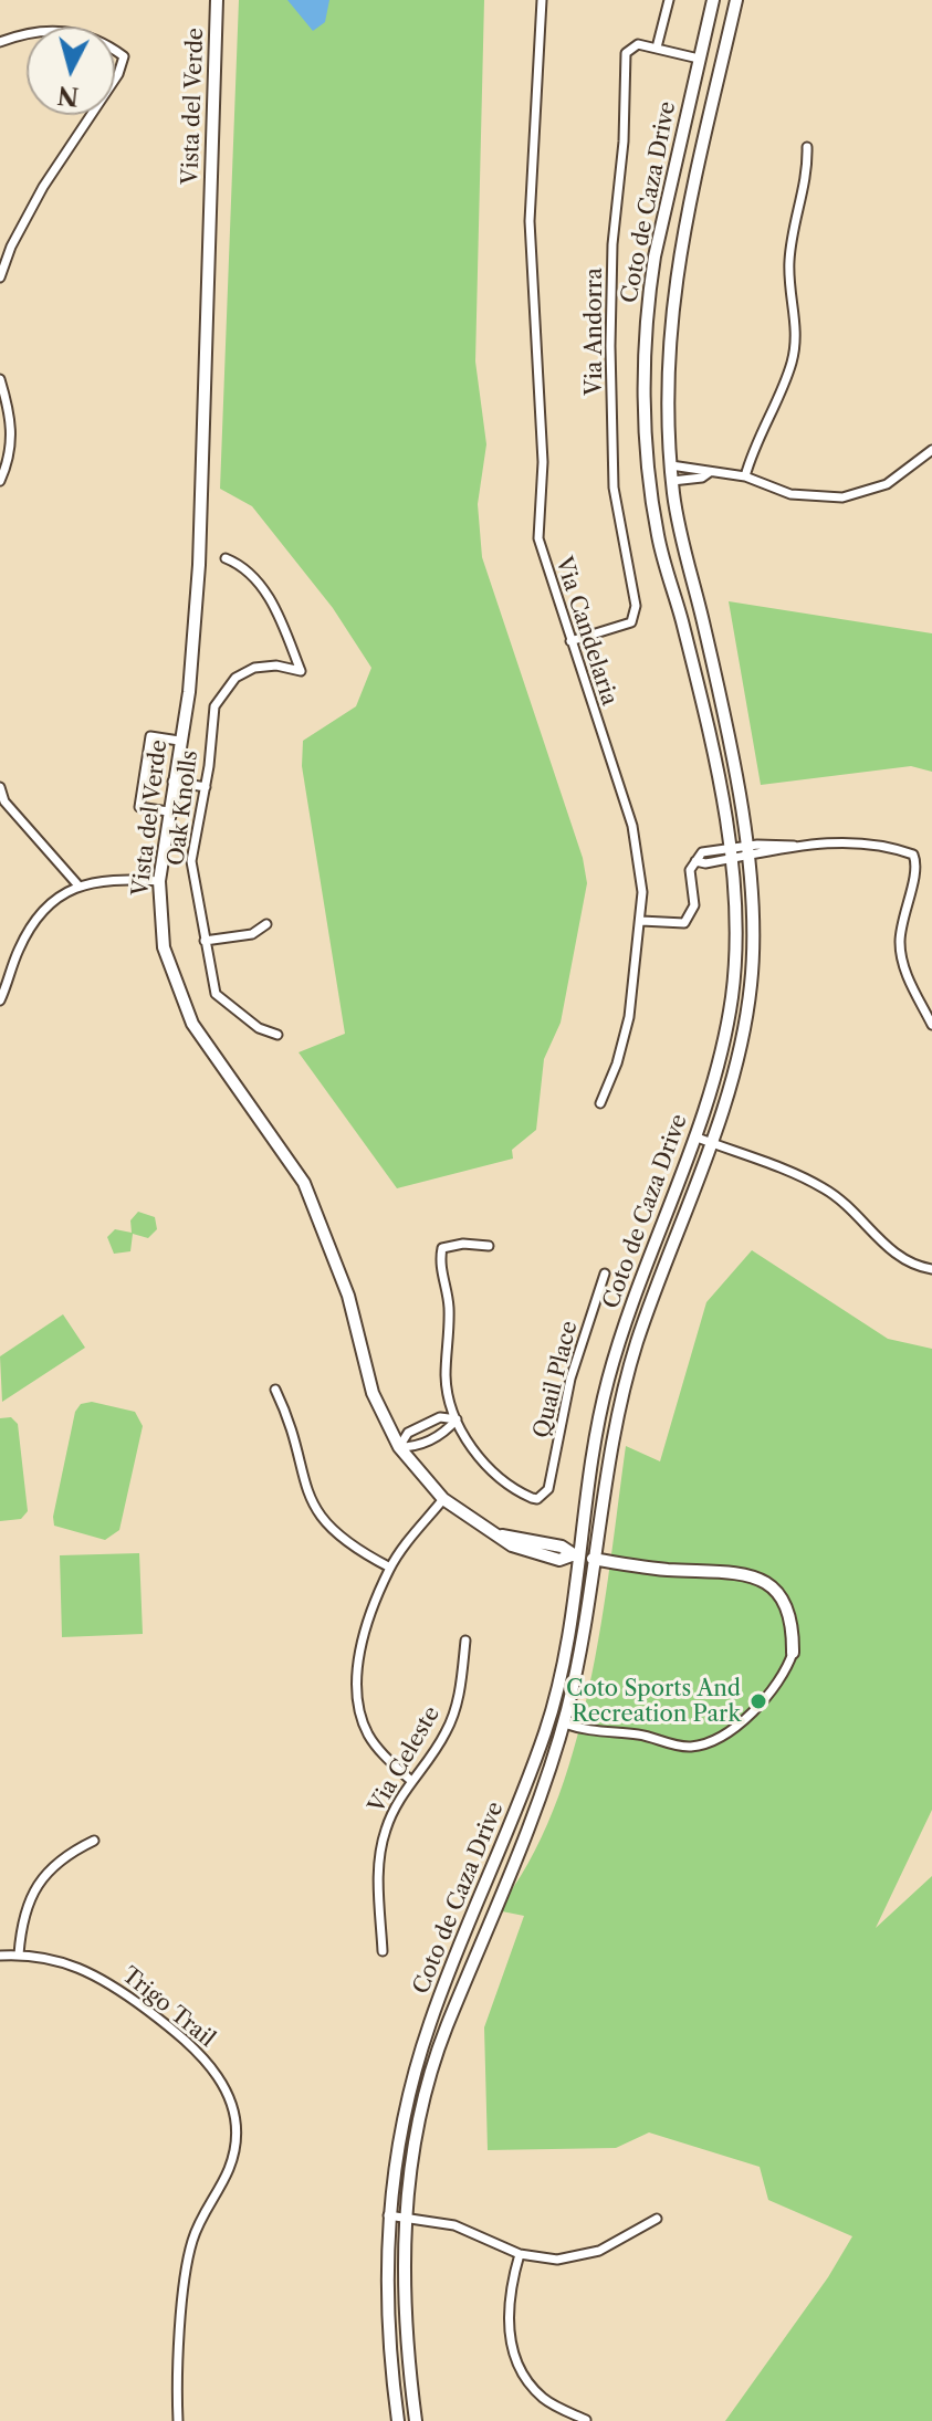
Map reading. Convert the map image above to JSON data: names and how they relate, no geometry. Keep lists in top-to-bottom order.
{
  "streets": {
    "main road": ["Vista del Verde", "Coto de Caza Drive"],
    "street": [
      "Via Andorra",
      "Via Candelaria",
      "Oak Knolls",
      "Quail Place",
      "Via Celeste",
      "Trigo Trail"
    ]
  },
  "crossings": [
    ["Vista del Verde", "Coto de Caza Drive"],
    ["Via Andorra", "Via Candelaria"]
  ],
  "places": ["Coto Sports And Recreation Park"],
  "north": "bottom"
}
